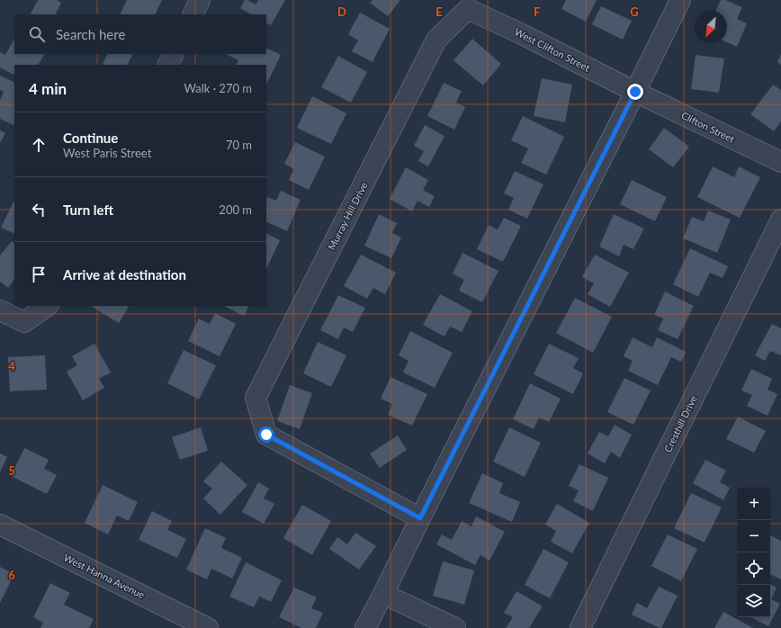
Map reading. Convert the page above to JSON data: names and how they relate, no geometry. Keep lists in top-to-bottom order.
{
  "streets": {
    "street": [
      "West Clifton Street",
      "Clifton Street",
      "Murray Hill Drive",
      "Cresthill Drive",
      "West Hanna Avenue"
    ]
  },
  "crossings": [
    ["West Clifton Street", "Clifton Street"],
    ["West Clifton Street", "Murray Hill Drive"]
  ],
  "north": "bottom left",
  "page": {
    "search": "Search here",
    "heading": ["4 min", "Walk · 270 m"],
    "list": [
      ["Continue", "West Paris Street", "70 m"],
      ["Turn left", "200 m"],
      "Arrive at destination"
    ],
    "map_buttons": ["+", "−"]
  },
  "grid": {
    "columns": [
      "D",
      "E",
      "F",
      "G"
    ],
    "rows": ["4", "5", "6"]
  }
}
